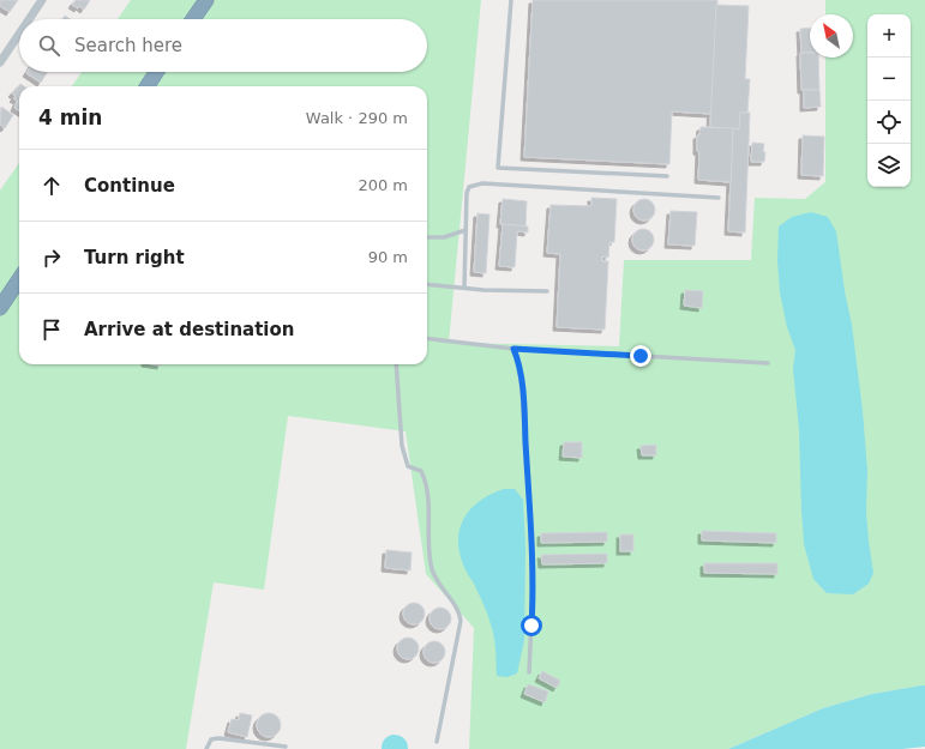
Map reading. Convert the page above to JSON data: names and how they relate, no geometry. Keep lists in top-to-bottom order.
{
  "north": "top left",
  "page": {
    "map_buttons": ["+", "−"],
    "search": "Search here",
    "heading": ["4 min", "Walk · 290 m"],
    "list": [
      ["Continue", "200 m"],
      ["Turn right", "90 m"],
      "Arrive at destination"
    ]
  }
}
